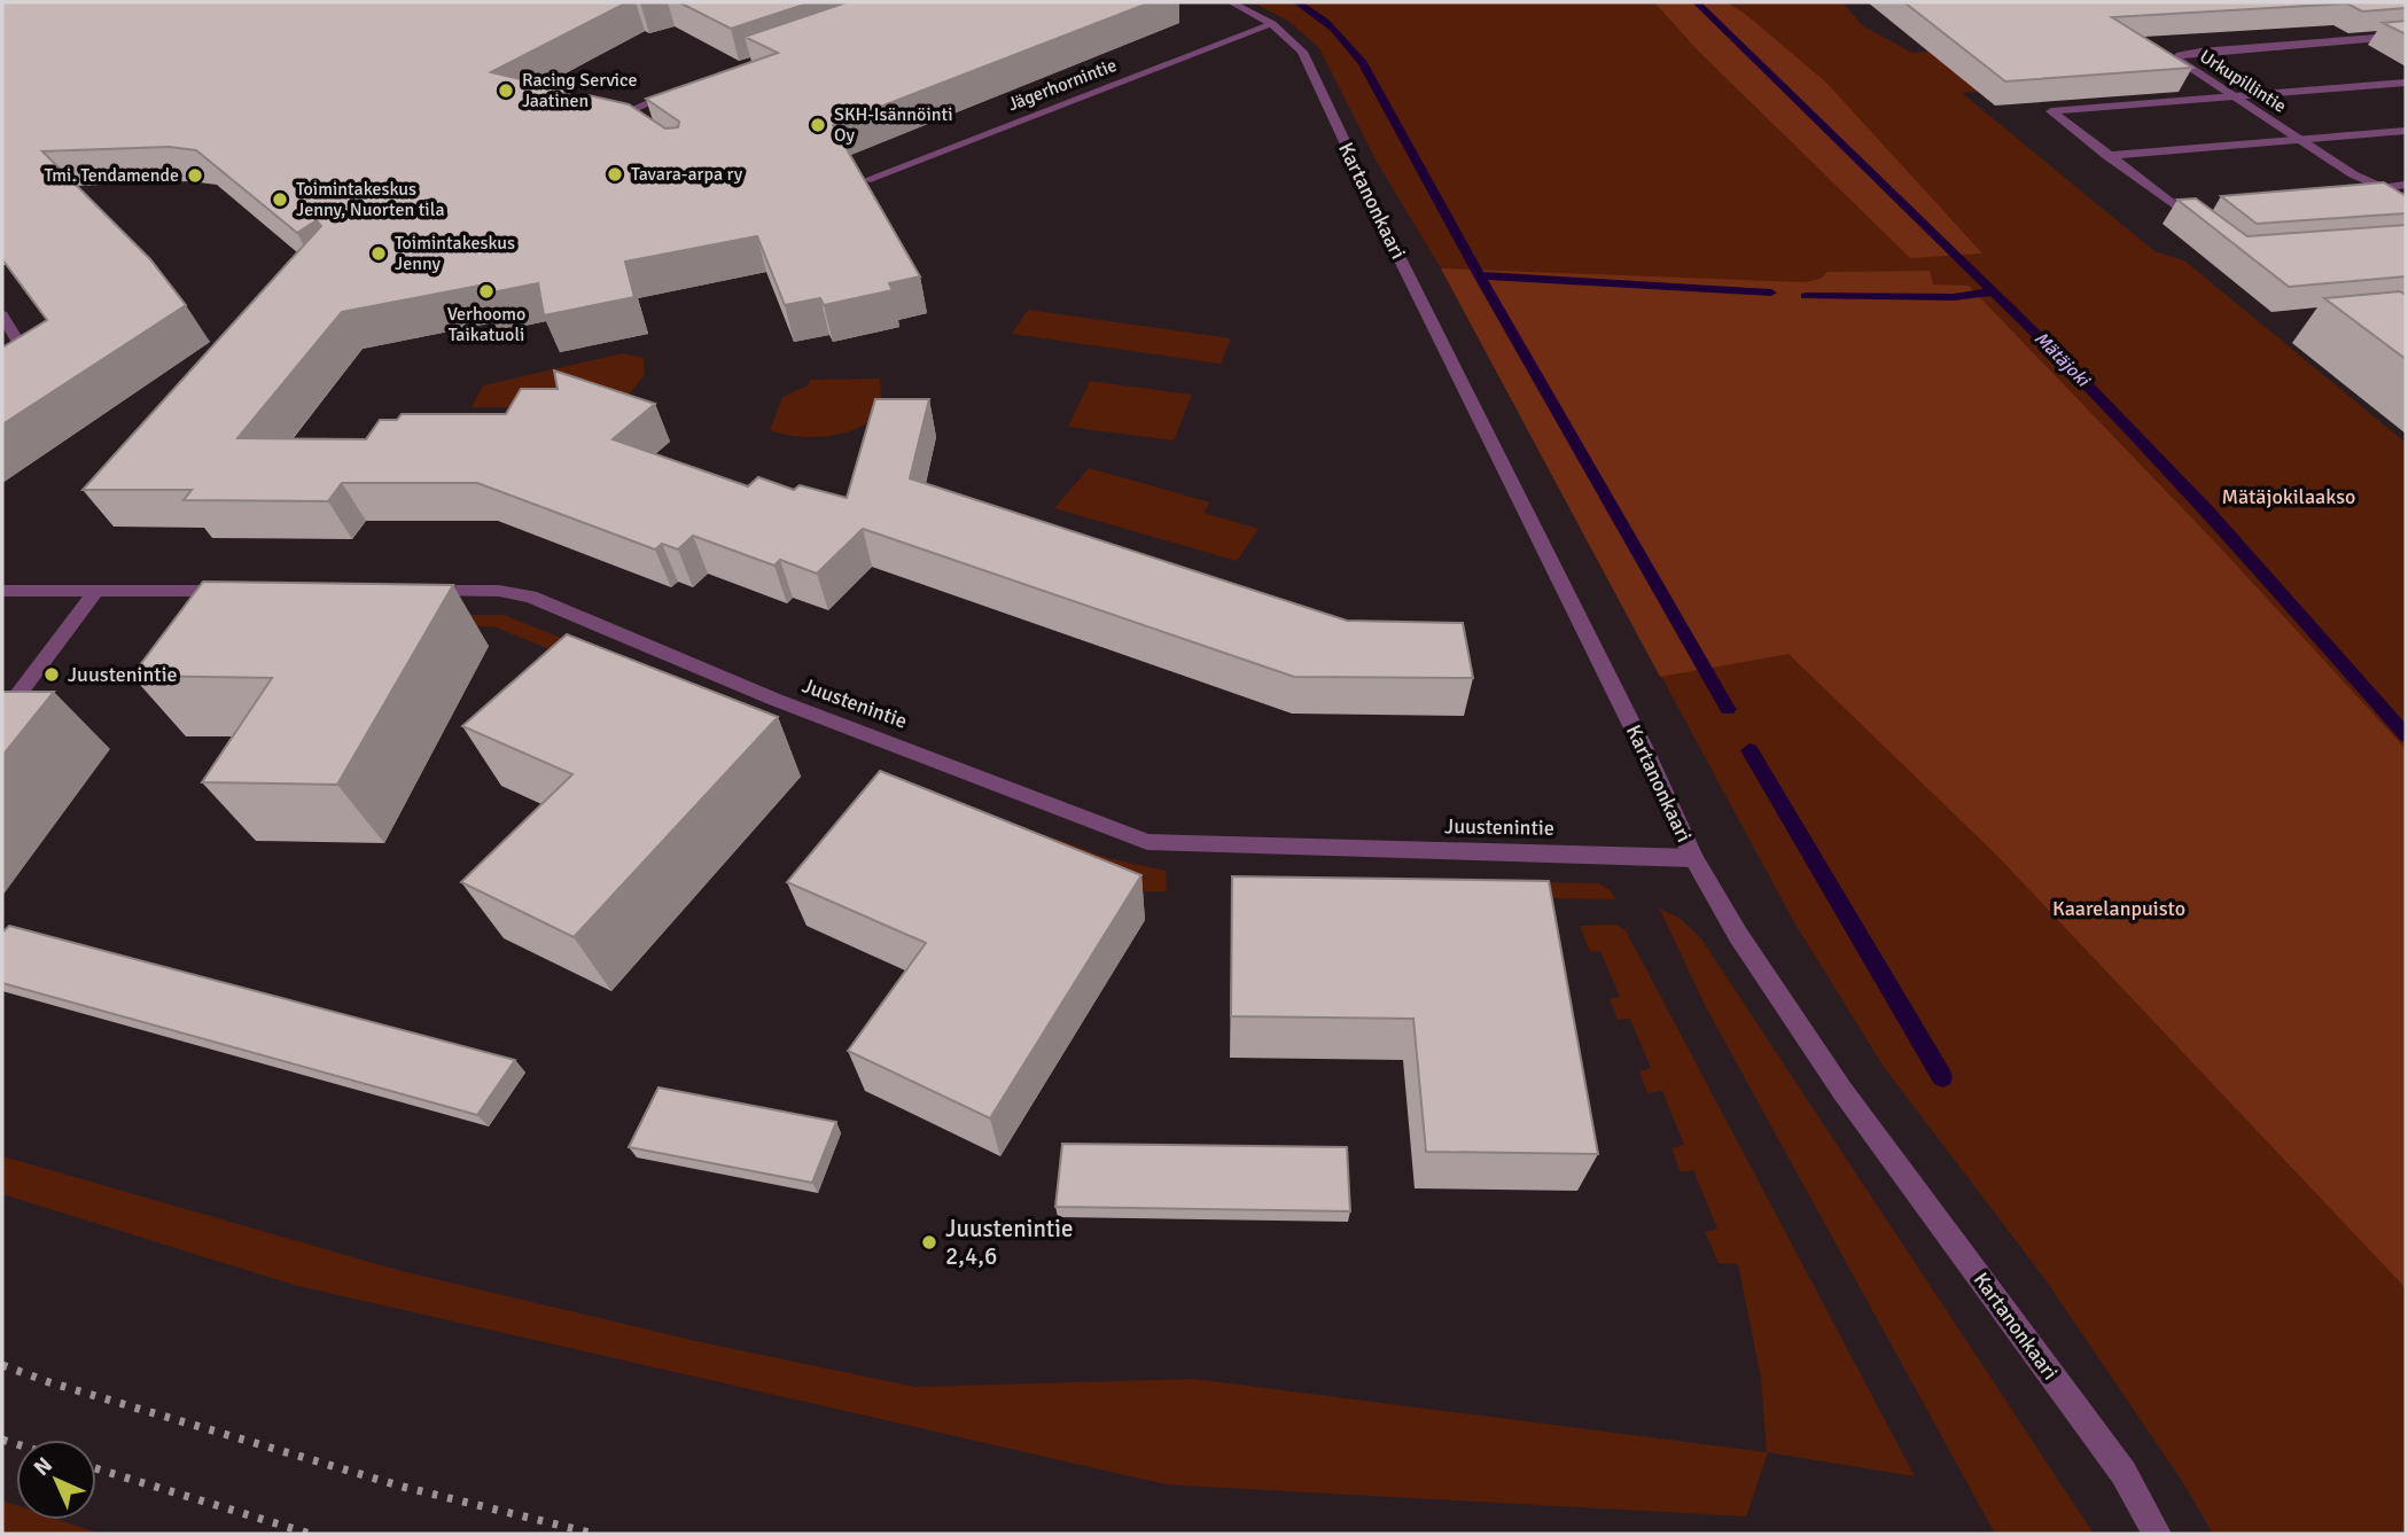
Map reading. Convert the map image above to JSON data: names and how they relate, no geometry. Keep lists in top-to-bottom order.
{
  "streets": {
    "street": [
      "Urkupillintie",
      "Jägerhornintie",
      "Kartanonkaari",
      "Juustenintie"
    ]
  },
  "crossings": [
    ["Jägerhornintie", "Kartanonkaari"],
    ["Kartanonkaari", "Juustenintie"]
  ],
  "water": ["Mätäjoki"],
  "parks": ["Mätäjokilaakso", "Kaarelanpuisto"],
  "places": [
    "Racing Service Jaatinen",
    "SKH-Isännöinti Oy",
    "Tavara-arpa ry",
    "Tmi. Tendamende",
    "Toimintakeskus Jenny, Nuorten tila",
    "Toimintakeskus Jenny",
    "Verhoomo Taikatuoli",
    "Juustenintie",
    "Juustenintie 2,4,6"
  ],
  "north": "top left"
}
